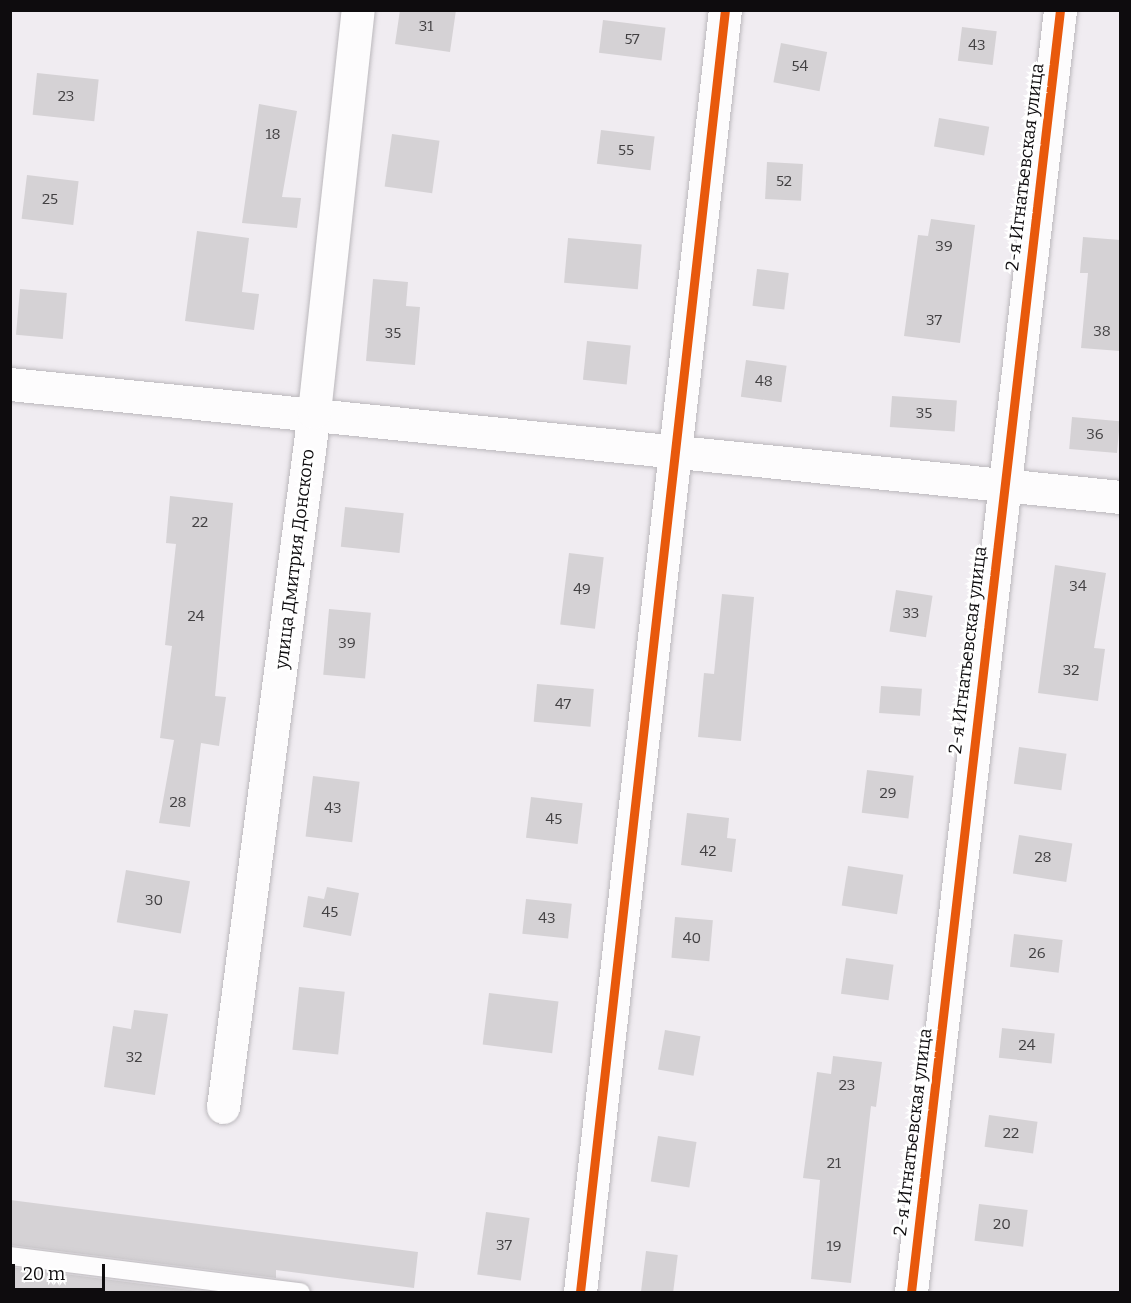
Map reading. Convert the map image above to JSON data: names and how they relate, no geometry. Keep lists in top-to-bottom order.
{
  "streets": {
    "street": ["2-я Игнатьевская улица", "улица Дмитрия Донского"]
  },
  "house_numbers": [
    "31",
    "57",
    "43",
    "54",
    "23",
    "18",
    "55",
    "52",
    "25",
    "39",
    "37",
    "38",
    "35",
    "48",
    "35",
    "36",
    "22",
    "34",
    "49",
    "33",
    "24",
    "39",
    "32",
    "47",
    "29",
    "28",
    "43",
    "45",
    "42",
    "28",
    "30",
    "45",
    "43",
    "40",
    "26",
    "24",
    "32",
    "23",
    "22",
    "21",
    "20",
    "37",
    "19"
  ],
  "scale_bar": "20 m"
}
